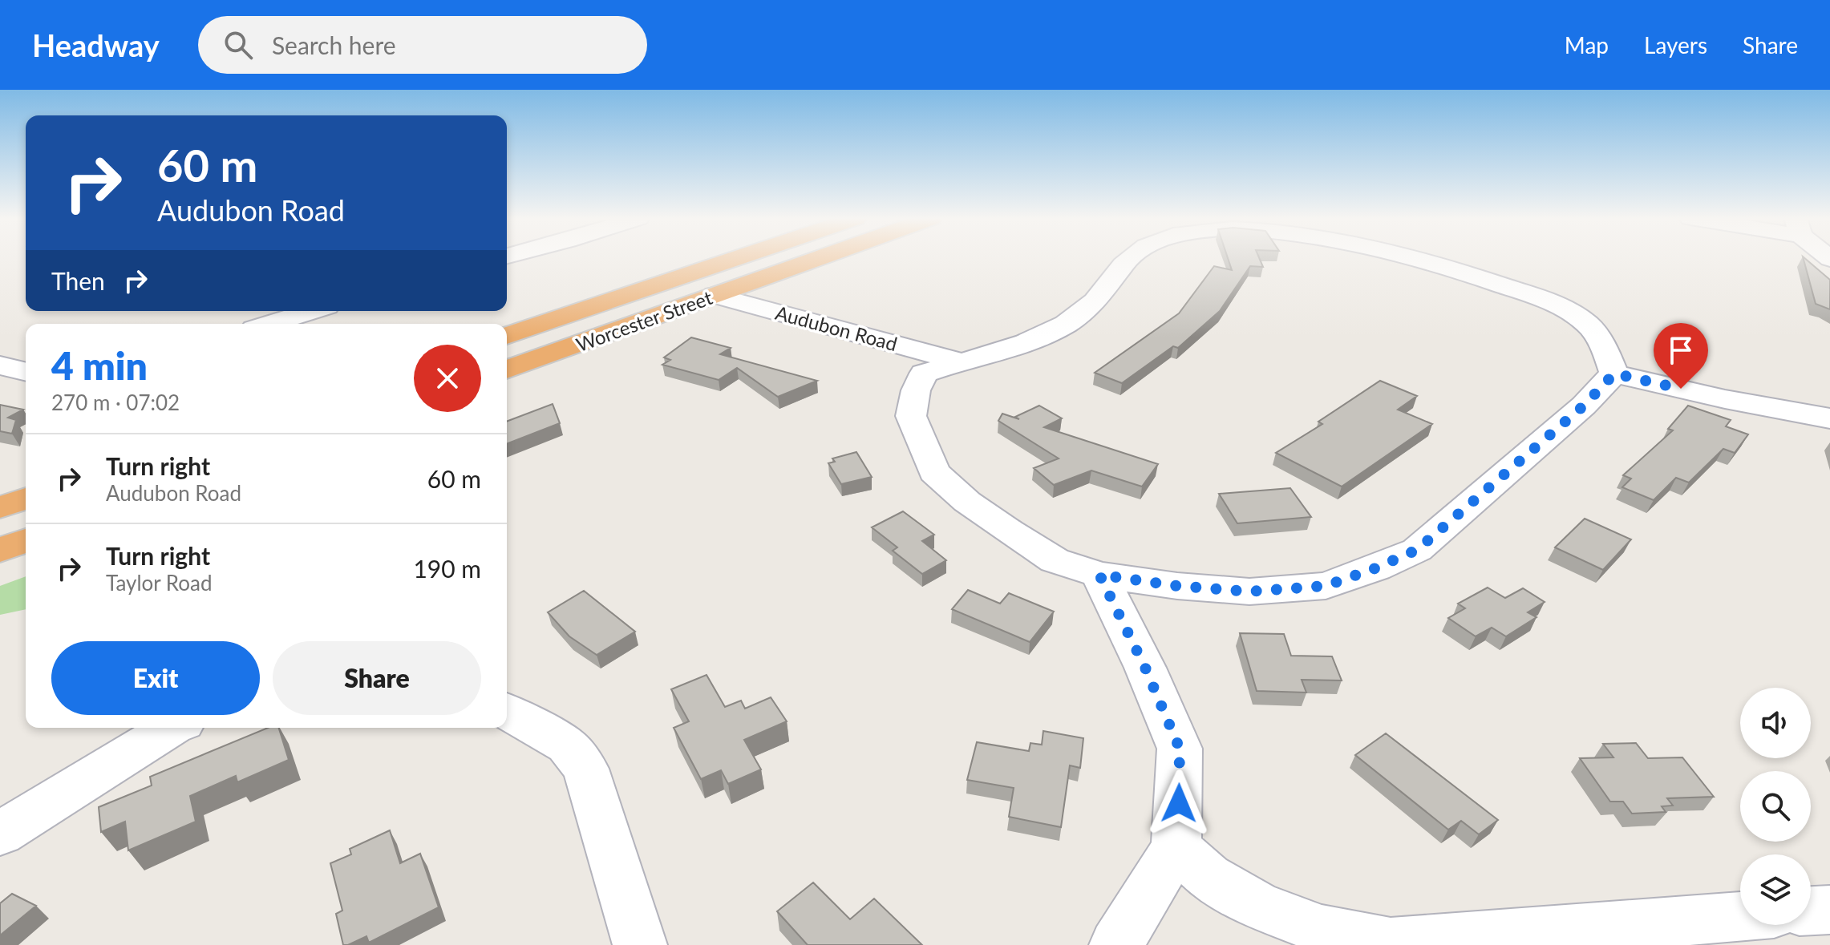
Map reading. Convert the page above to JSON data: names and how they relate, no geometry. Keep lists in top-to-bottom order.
{
  "streets": {
    "highway": ["Worcester Street"],
    "street": ["Audubon Road"]
  },
  "crossings": [
    ["Worcester Street", "Audubon Road"]
  ],
  "page": {
    "header": "Headway",
    "search": "Search here",
    "nav": ["Map", "Layers", "Share"],
    "turn": ["60 m", "Audubon Road"],
    "then": "Then",
    "heading": ["4 min", "270 m · 07:02"],
    "list": [
      {
        "name": "Turn right",
        "note": "Audubon Road",
        "value": "60 m"
      },
      {
        "name": "Turn right",
        "note": "Taylor Road",
        "value": "190 m"
      }
    ],
    "buttons": ["Exit", "Share"]
  }
}
